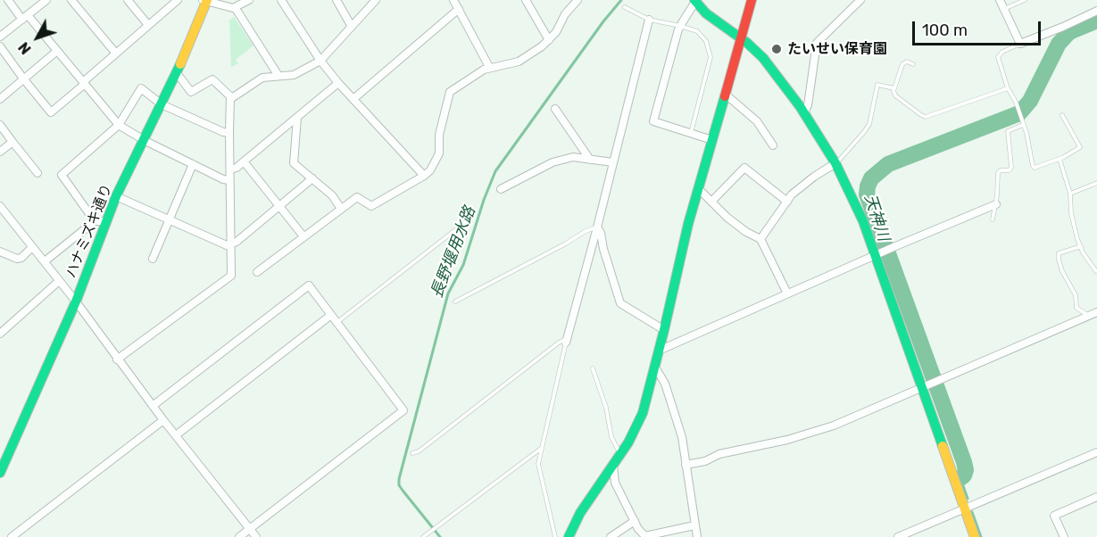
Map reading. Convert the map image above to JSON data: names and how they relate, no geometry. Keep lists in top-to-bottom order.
{
  "streets": {
    "street": ["ハナミズキ通り"]
  },
  "water": ["天神川", "長野堰用水路"],
  "places": ["たいせい保育園"],
  "scale_bar": "100 m",
  "north": "bottom left"
}
